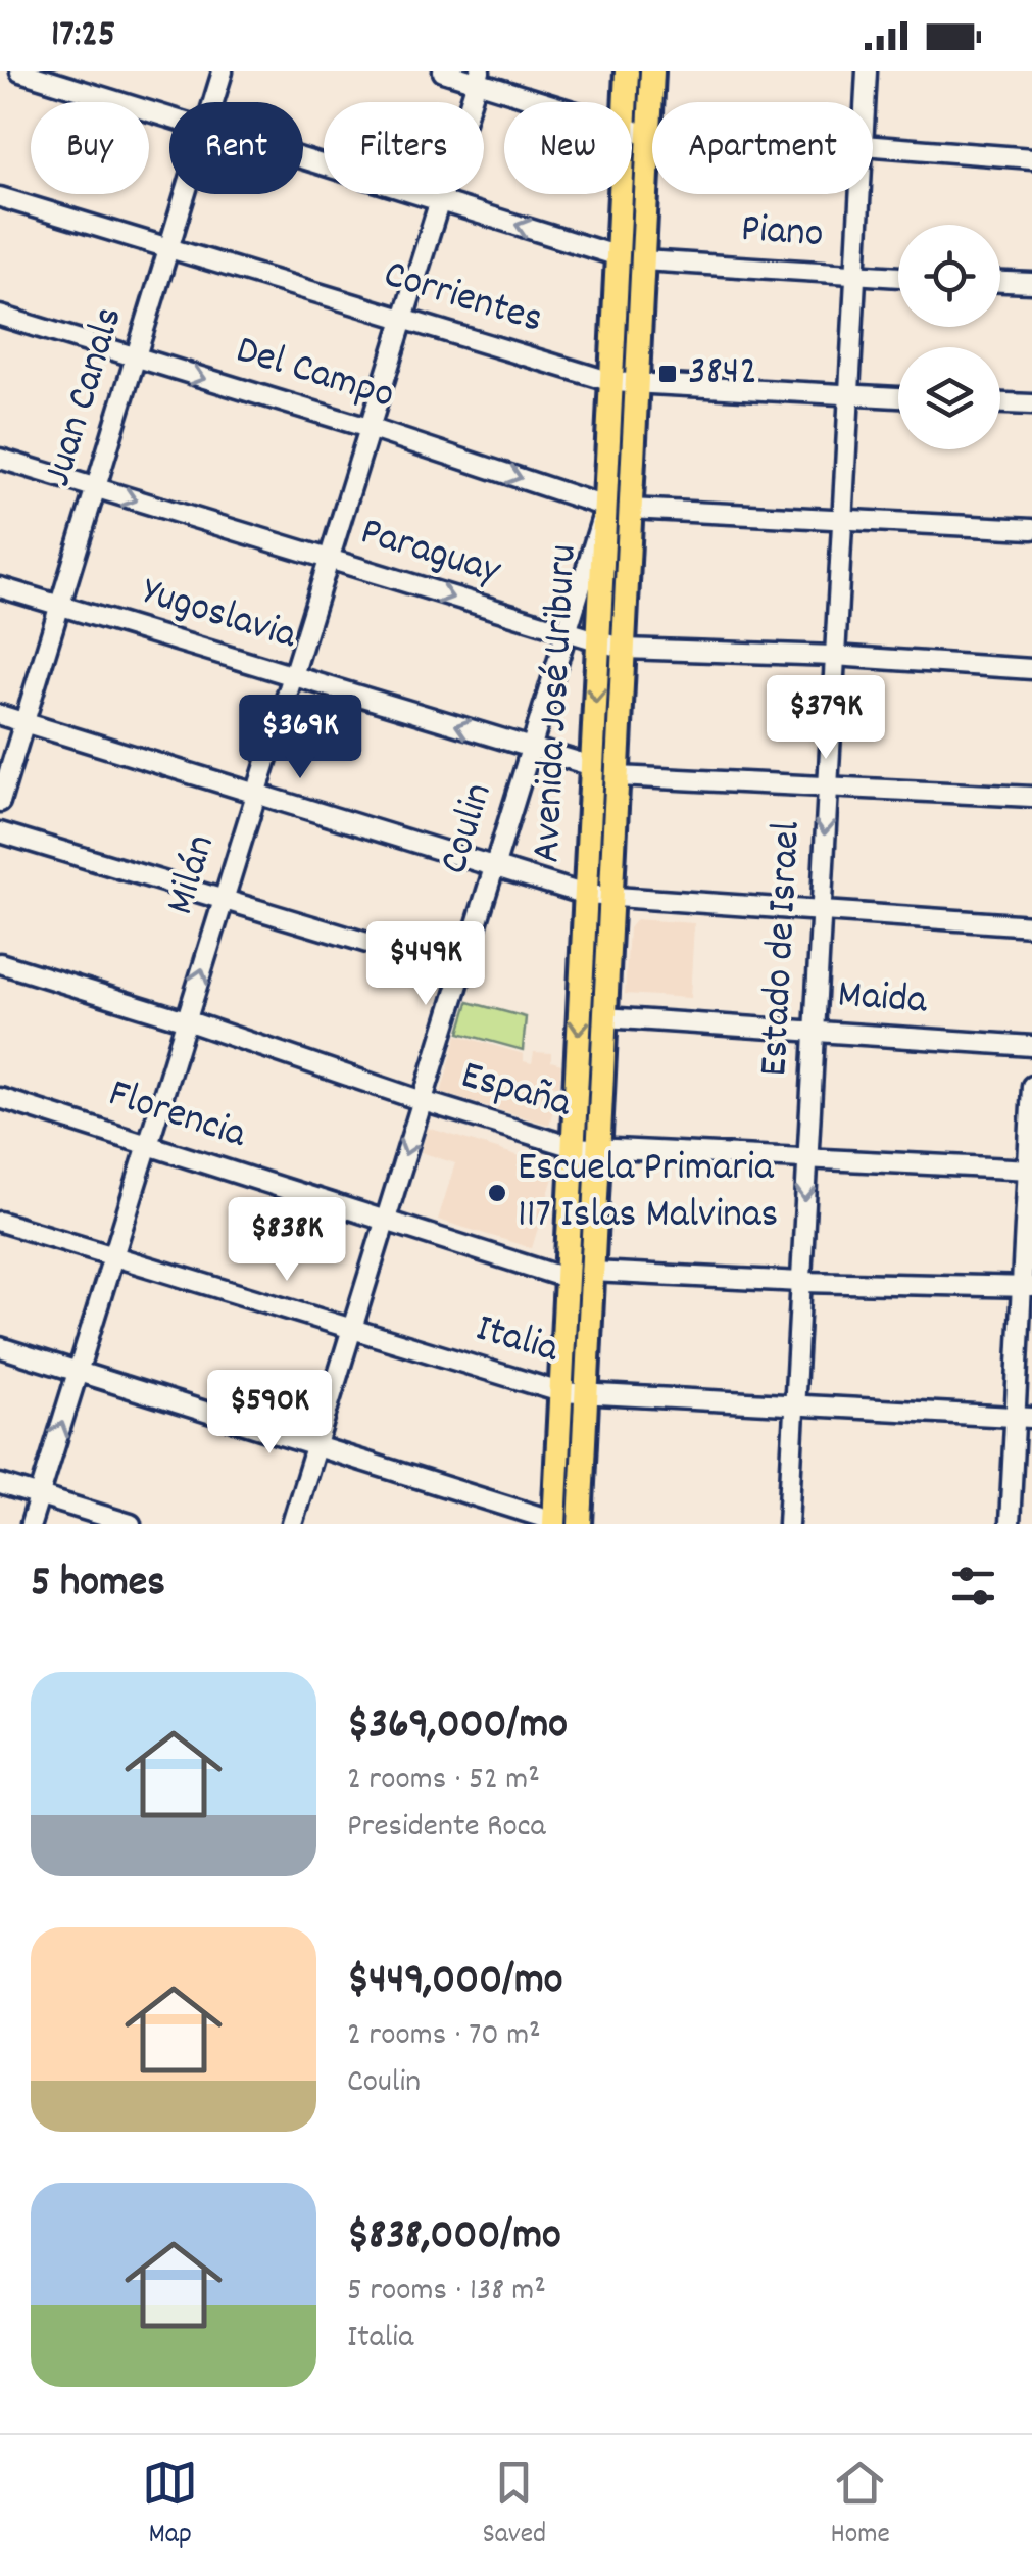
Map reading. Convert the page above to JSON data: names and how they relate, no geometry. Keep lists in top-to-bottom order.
{
  "streets": {
    "main road": ["Avenida José Uriburu"],
    "street": [
      "Piano",
      "Corrientes",
      "Del Campo",
      "Juan Canals",
      "Paraguay",
      "Yugoslavia",
      "Coulin",
      "Milán",
      "Estado de Israel",
      "Maida",
      "España",
      "Florencia",
      "Italia"
    ]
  },
  "crossings": [
    ["Piano", "Avenida José Uriburu"],
    ["Piano", "Estado de Israel"],
    ["Corrientes", "Juan Canals"],
    ["Corrientes", "Avenida José Uriburu"],
    ["Corrientes", "Milán"],
    ["Corrientes", "Estado de Israel"],
    ["Del Campo", "Juan Canals"],
    ["Del Campo", "Avenida José Uriburu"],
    ["Del Campo", "Coulin"],
    ["Del Campo", "Milán"],
    ["Juan Canals", "Paraguay"],
    ["Juan Canals", "Yugoslavia"],
    ["Paraguay", "Avenida José Uriburu"],
    ["Paraguay", "Coulin"],
    ["Paraguay", "Milán"],
    ["Paraguay", "Estado de Israel"],
    ["Yugoslavia", "Avenida José Uriburu"],
    ["Yugoslavia", "Coulin"],
    ["Yugoslavia", "Milán"],
    ["Avenida José Uriburu", "Coulin"],
    ["Avenida José Uriburu", "Maida"],
    ["Avenida José Uriburu", "España"],
    ["Avenida José Uriburu", "Florencia"],
    ["Avenida José Uriburu", "Italia"],
    ["Coulin", "España"],
    ["Coulin", "Florencia"],
    ["Coulin", "Italia"],
    ["Milán", "España"],
    ["Milán", "Florencia"],
    ["Milán", "Italia"],
    ["Estado de Israel", "Maida"],
    ["Estado de Israel", "España"],
    ["Estado de Israel", "Italia"]
  ],
  "one_way": ["Del Campo", "Paraguay"],
  "places": {
    "transit": ["3842"],
    "other": ["Escuela Primaria 117 Islas Malvinas"]
  },
  "page": {
    "status": "17:25",
    "chip": [
      "Buy",
      "Rent",
      "Filters",
      "New",
      "Apartment"
    ],
    "price": [
      "$379K",
      "$369K",
      "$449K",
      "$838K",
      "$590K"
    ],
    "heading": "5 homes",
    "list": [
      {
        "name": "$369,000/mo",
        "note": "2 rooms · 52 m² · Presidente Roca"
      },
      {
        "name": "$449,000/mo",
        "note": "2 rooms · 70 m² · Coulin"
      },
      {
        "name": "$838,000/mo",
        "note": "5 rooms · 138 m² · Italia"
      }
    ],
    "tabs": ["Map", "Saved", "Home"]
  }
}
